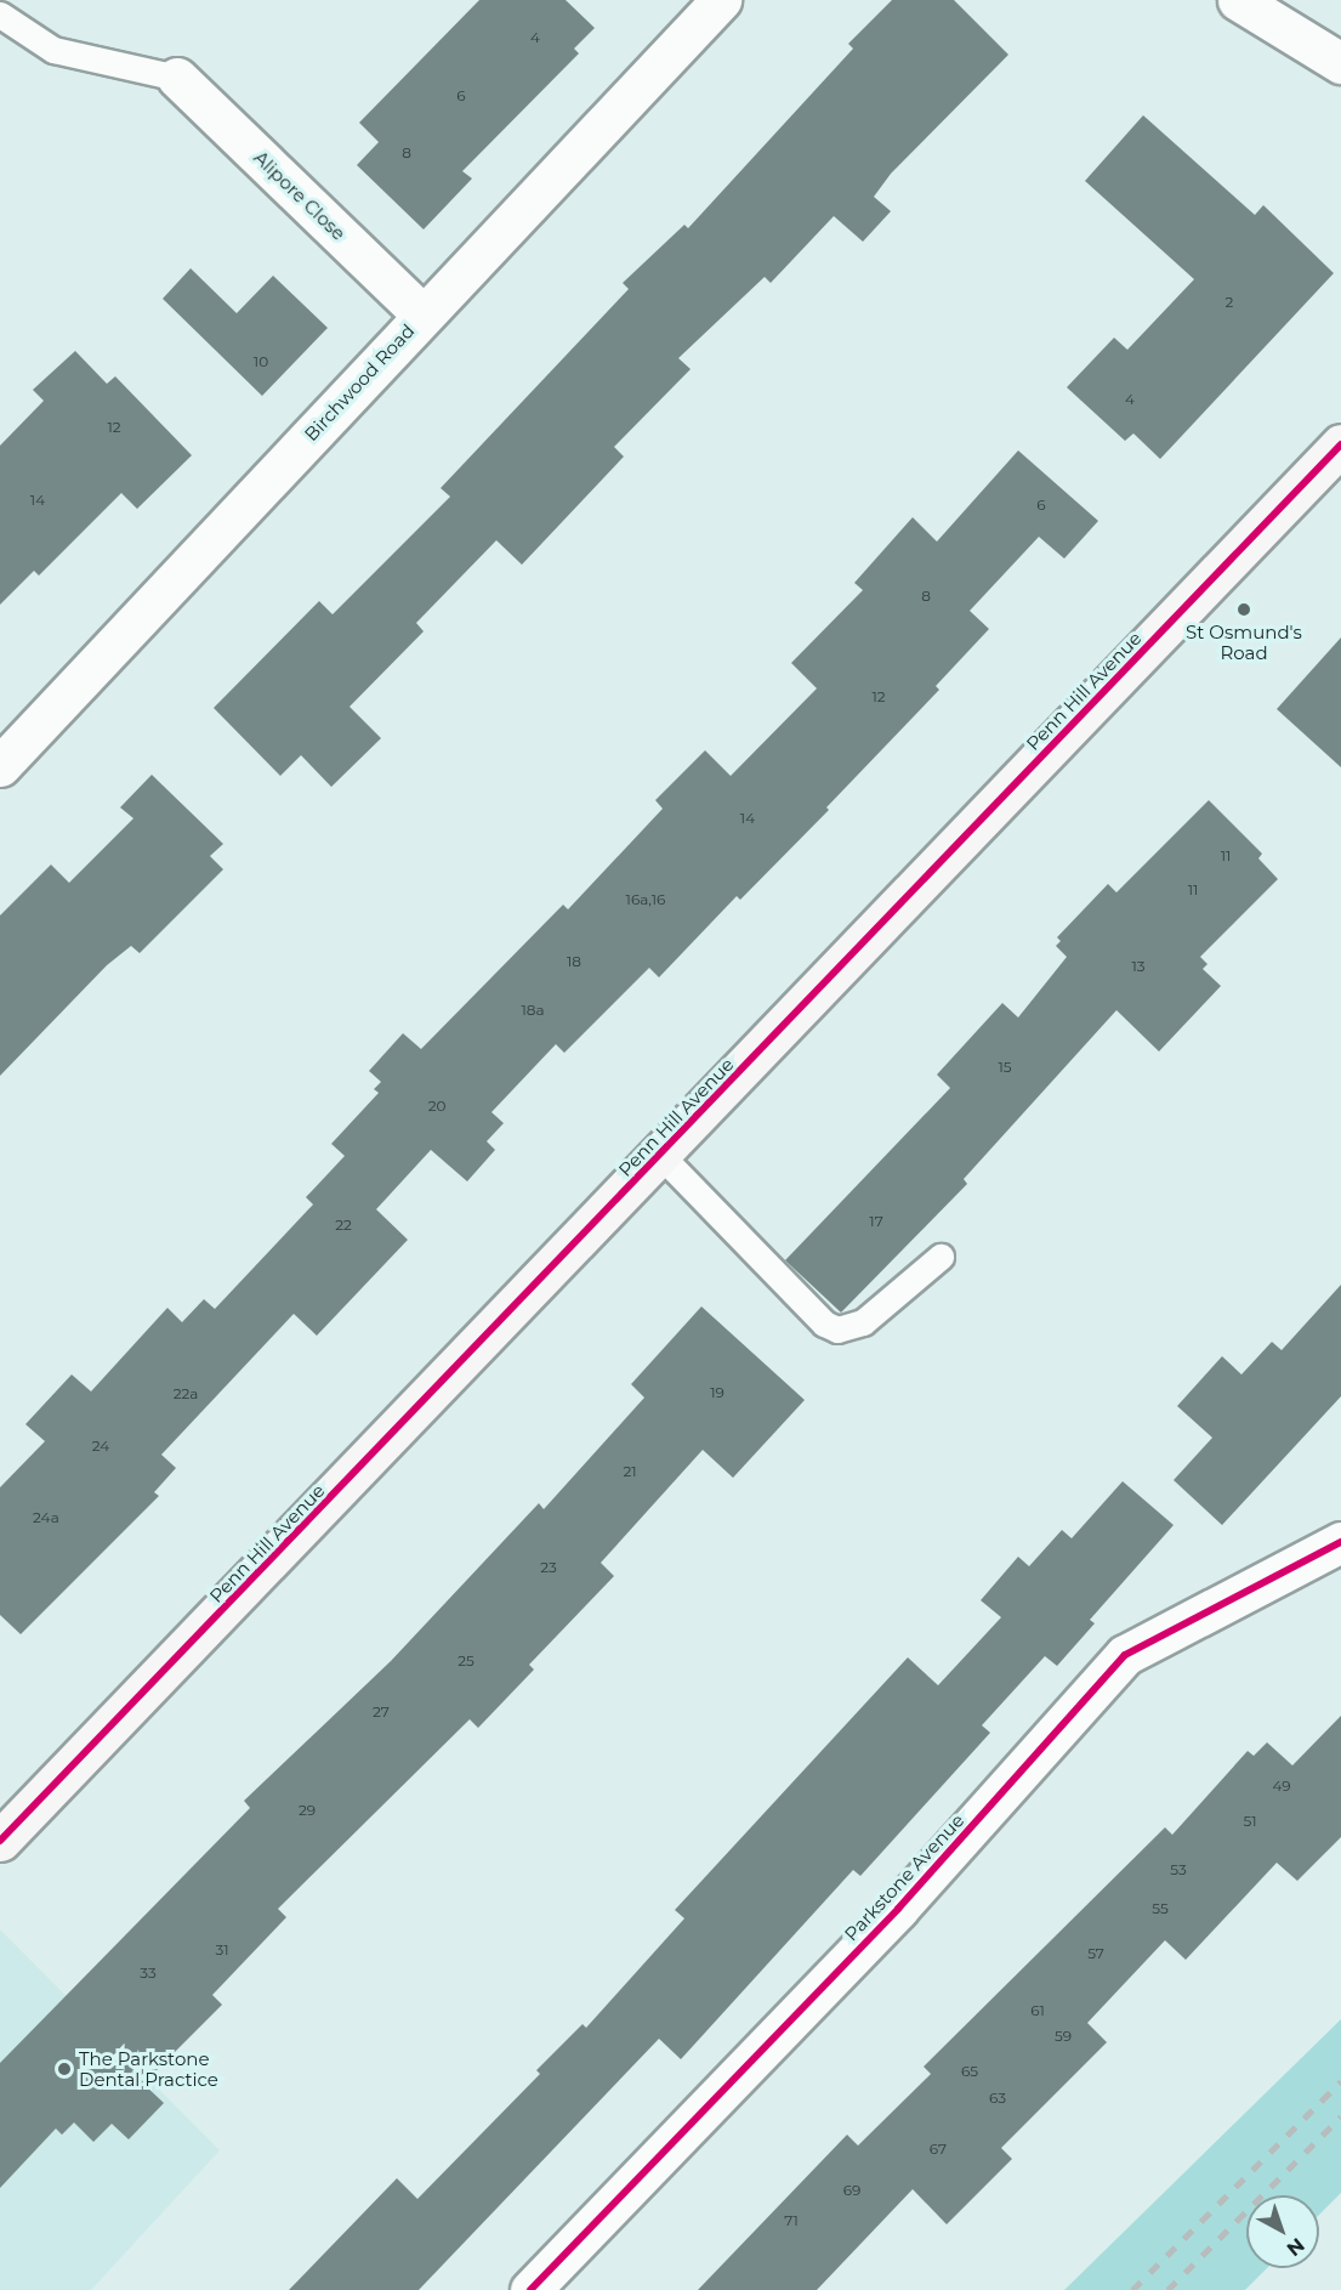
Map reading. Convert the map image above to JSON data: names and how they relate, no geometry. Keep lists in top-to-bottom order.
{
  "streets": {
    "street": [
      "Alipore Close",
      "Birchwood Road",
      "Penn Hill Avenue",
      "Parkstone Avenue"
    ]
  },
  "crossings": [
    ["Alipore Close", "Birchwood Road"]
  ],
  "places": ["St Osmund's Road", "The Parkstone Dental Practice"],
  "house_numbers": [
    "4",
    "6",
    "8",
    "2",
    "10",
    "4",
    "12",
    "14",
    "6",
    "8",
    "12",
    "14",
    "11",
    "11",
    "16a,16",
    "18",
    "13",
    "18a",
    "15",
    "20",
    "17",
    "22",
    "19",
    "22a",
    "24",
    "21",
    "24a",
    "23",
    "25",
    "27",
    "49",
    "29",
    "51",
    "53",
    "55",
    "31",
    "57",
    "33",
    "61",
    "59",
    "65",
    "63",
    "67",
    "69",
    "71"
  ],
  "north": "bottom right"
}
